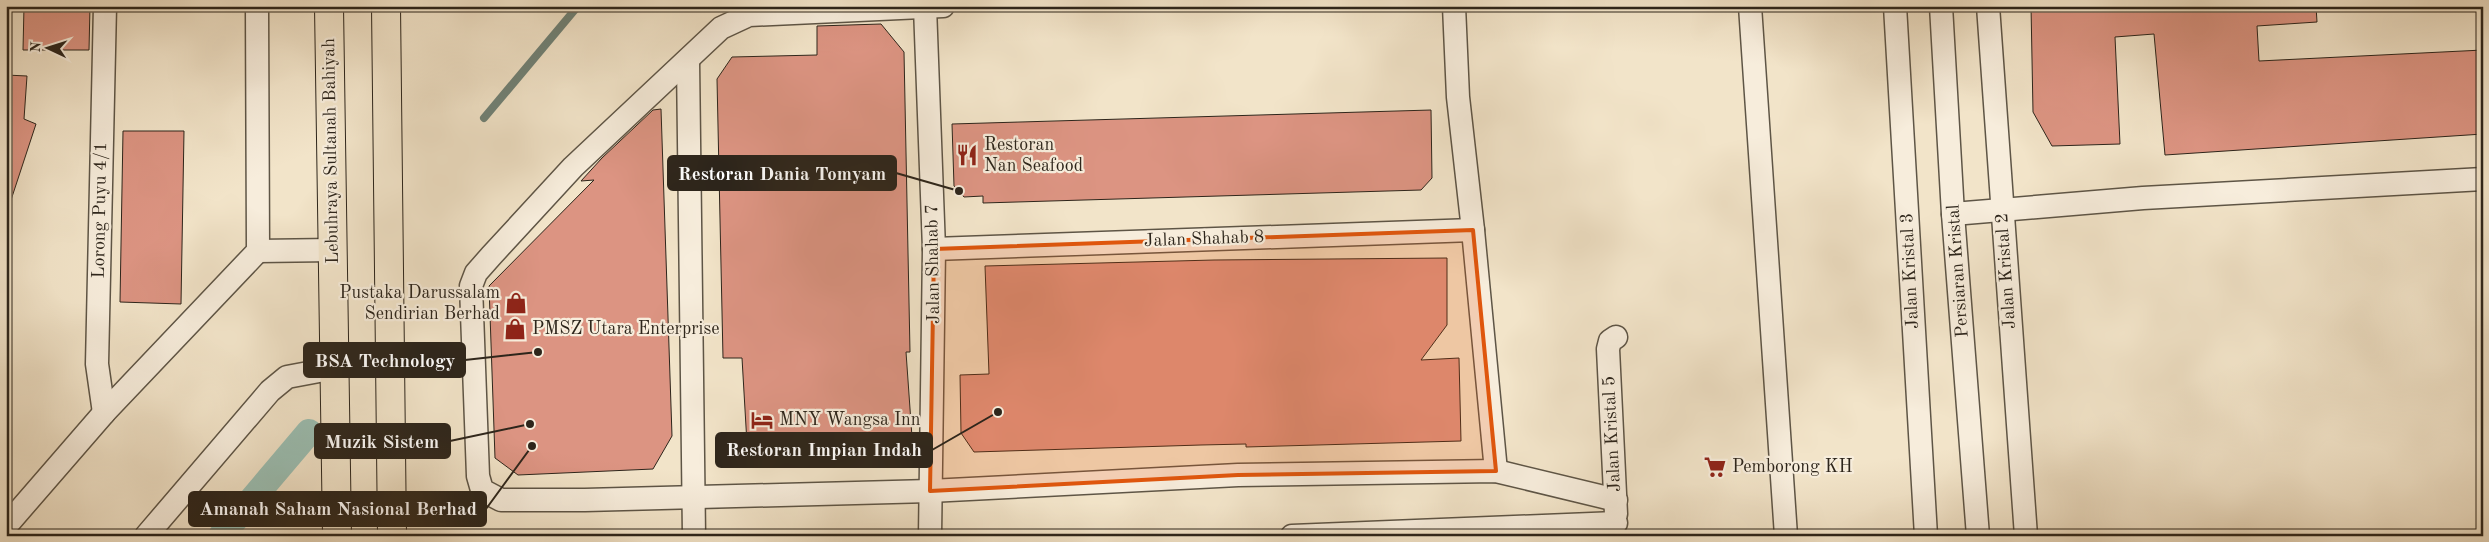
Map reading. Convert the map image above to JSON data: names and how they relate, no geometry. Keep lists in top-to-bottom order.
{
  "streets": {
    "main road": ["Lebuhraya Sultanah Bahiyah"],
    "street": [
      "Lorong Puyu 4/1",
      "Jalan Shahab 8",
      "Jalan Shahab 7",
      "Jalan Kristal 3",
      "Persiaran Kristal",
      "Jalan Kristal 2",
      "Jalan Kristal 5"
    ]
  },
  "crossings": [
    ["Jalan Shahab 8", "Jalan Shahab 7"]
  ],
  "places": {
    "restaurant": ["Restoran Nan Seafood"],
    "other": [
      "Restoran Dania Tomyam",
      "BSA Technology",
      "Restoran Impian Indah",
      "Muzik Sistem",
      "Amanah Saham Nasional Berhad"
    ],
    "shop": ["Pustaka Darussalam Sendirian Berhad", "PMSZ Utara Enterprise"],
    "hotel": ["MNY Wangsa Inn"],
    "supermarket": ["Pemborong KH"]
  },
  "north": "left"
}
